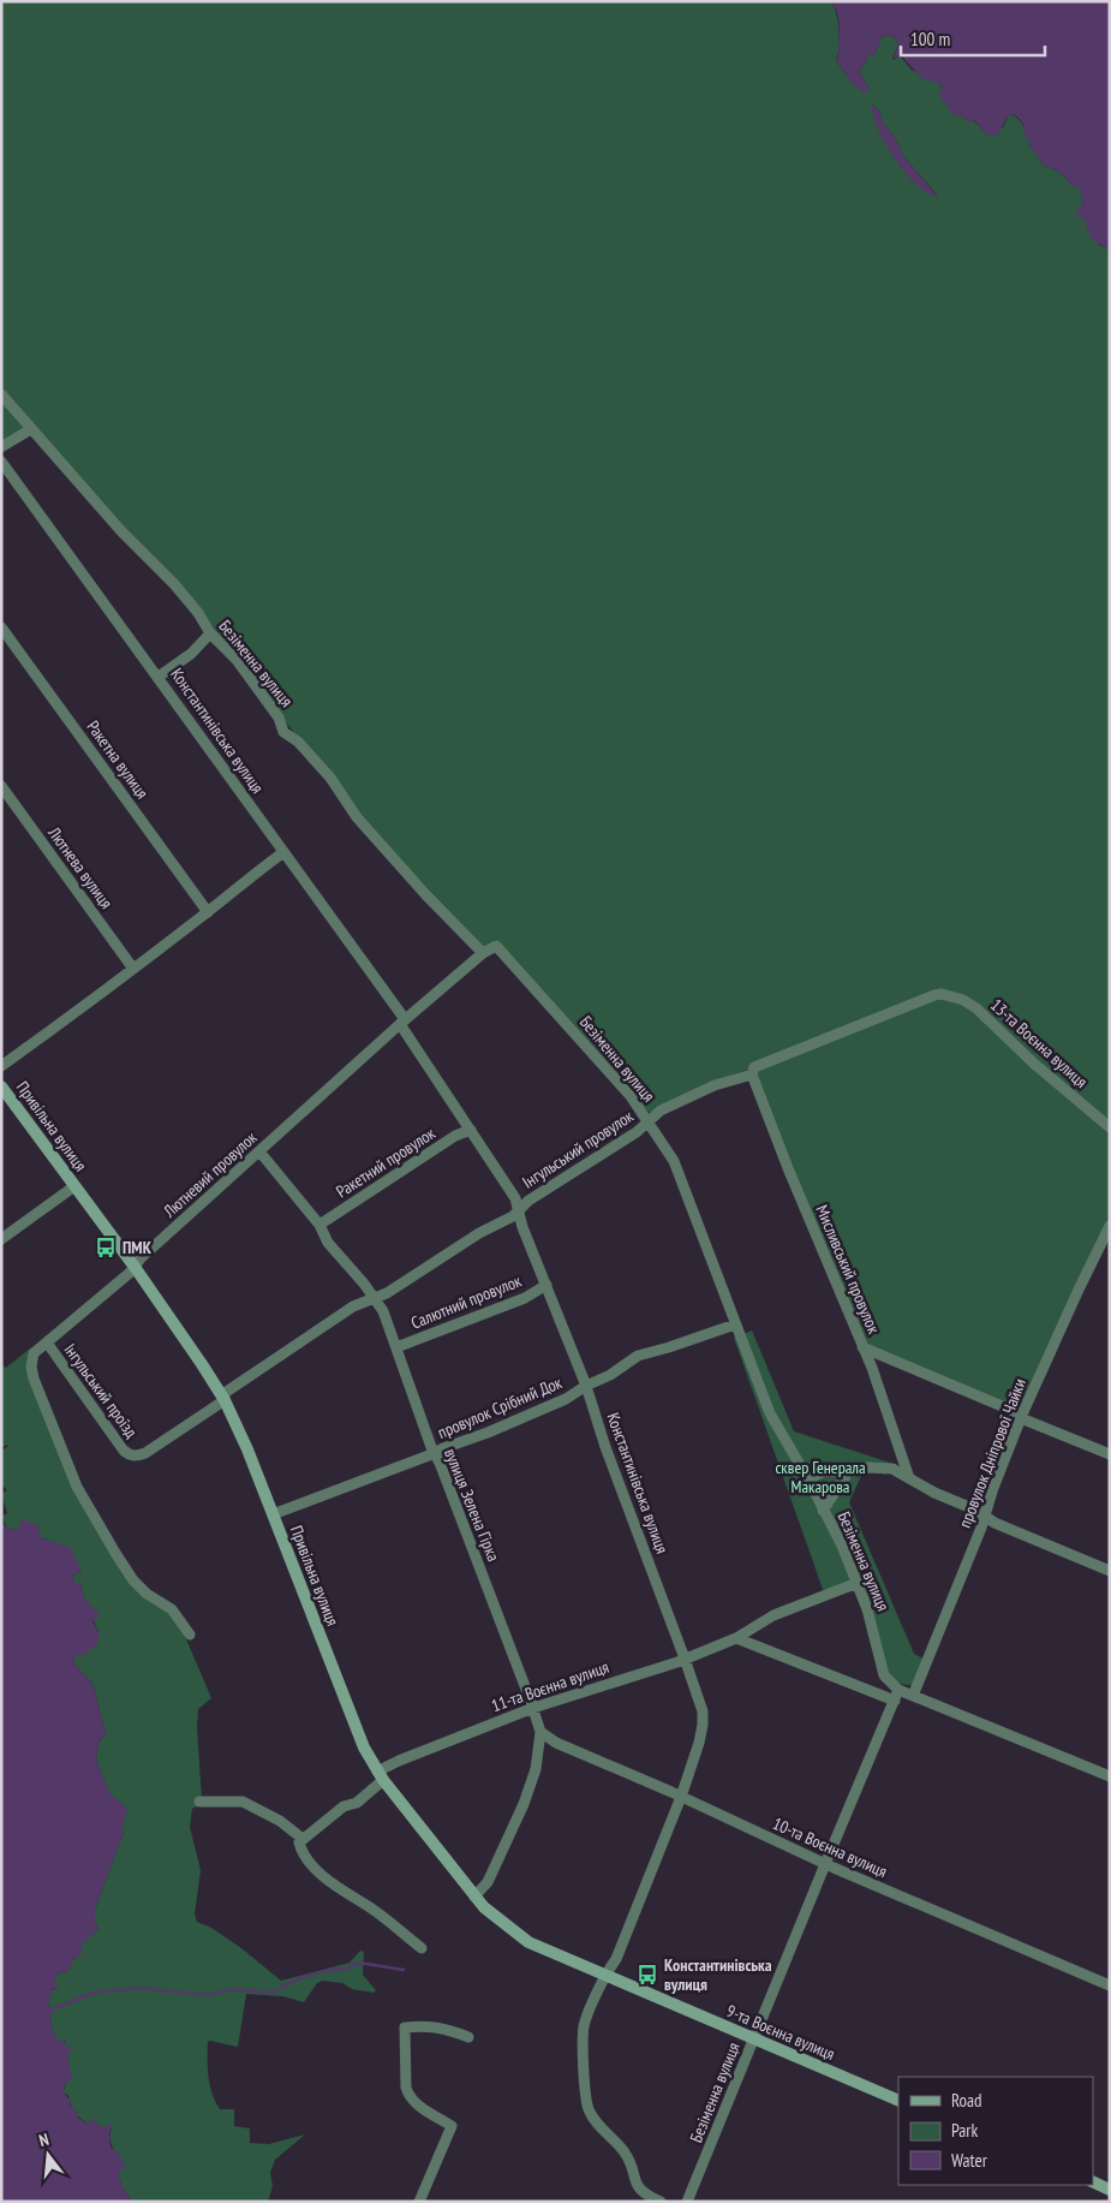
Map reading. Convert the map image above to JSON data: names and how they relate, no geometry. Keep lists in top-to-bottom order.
{
  "streets": {
    "street": [
      "Безіменна вулиця",
      "Константинівська вулиця",
      "Ракетна вулиця",
      "Лютнева вулиця",
      "13-та Воєнна вулиця",
      "Привільна вулиця",
      "Інгульський провулок",
      "Ракетний провулок",
      "Лютневий провулок",
      "Мисливський провулок",
      "Салютний провулок",
      "Інгульський проїзд",
      "провулок Срібний Док",
      "провулок Дніпрової Чайки",
      "вулиця Зелена Гірка",
      "11-та Воєнна вулиця",
      "10-та Воєнна вулиця",
      "9-та Воєнна вулиця"
    ]
  },
  "crossings": [
    ["Безіменна вулиця", "Інгульський провулок"],
    ["Безіменна вулиця", "Лютневий провулок"],
    ["Безіменна вулиця", "провулок Срібний Док"],
    ["Безіменна вулиця", "11-та Воєнна вулиця"],
    ["Безіменна вулиця", "10-та Воєнна вулиця"],
    ["Безіменна вулиця", "9-та Воєнна вулиця"],
    ["Константинівська вулиця", "Інгульський провулок"],
    ["Константинівська вулиця", "Ракетний провулок"],
    ["Константинівська вулиця", "Лютневий провулок"],
    ["Константинівська вулиця", "Салютний провулок"],
    ["Константинівська вулиця", "провулок Срібний Док"],
    ["Константинівська вулиця", "11-та Воєнна вулиця"],
    ["Константинівська вулиця", "10-та Воєнна вулиця"],
    ["Константинівська вулиця", "9-та Воєнна вулиця"],
    ["13-та Воєнна вулиця", "Інгульський провулок"],
    ["Привільна вулиця", "Інгульський провулок"],
    ["Привільна вулиця", "Лютневий провулок"],
    ["Привільна вулиця", "провулок Срібний Док"],
    ["Привільна вулиця", "вулиця Зелена Гірка"],
    ["Привільна вулиця", "11-та Воєнна вулиця"],
    ["Привільна вулиця", "9-та Воєнна вулиця"],
    ["Інгульський провулок", "Мисливський провулок"],
    ["Інгульський провулок", "Інгульський проїзд"],
    ["Інгульський провулок", "вулиця Зелена Гірка"],
    ["Ракетний провулок", "вулиця Зелена Гірка"],
    ["Лютневий провулок", "Інгульський проїзд"],
    ["Лютневий провулок", "вулиця Зелена Гірка"],
    ["Салютний провулок", "вулиця Зелена Гірка"],
    ["провулок Срібний Док", "вулиця Зелена Гірка"],
    ["вулиця Зелена Гірка", "11-та Воєнна вулиця"],
    ["вулиця Зелена Гірка", "10-та Воєнна вулиця"]
  ],
  "parks": ["сквер Генерала Макарова"],
  "places": {
    "bus stop": ["ПМК", "Константинівська вулиця"]
  },
  "legend": ["Road", "Park", "Water"],
  "scale_bar": "100 m",
  "north": "top"
}
